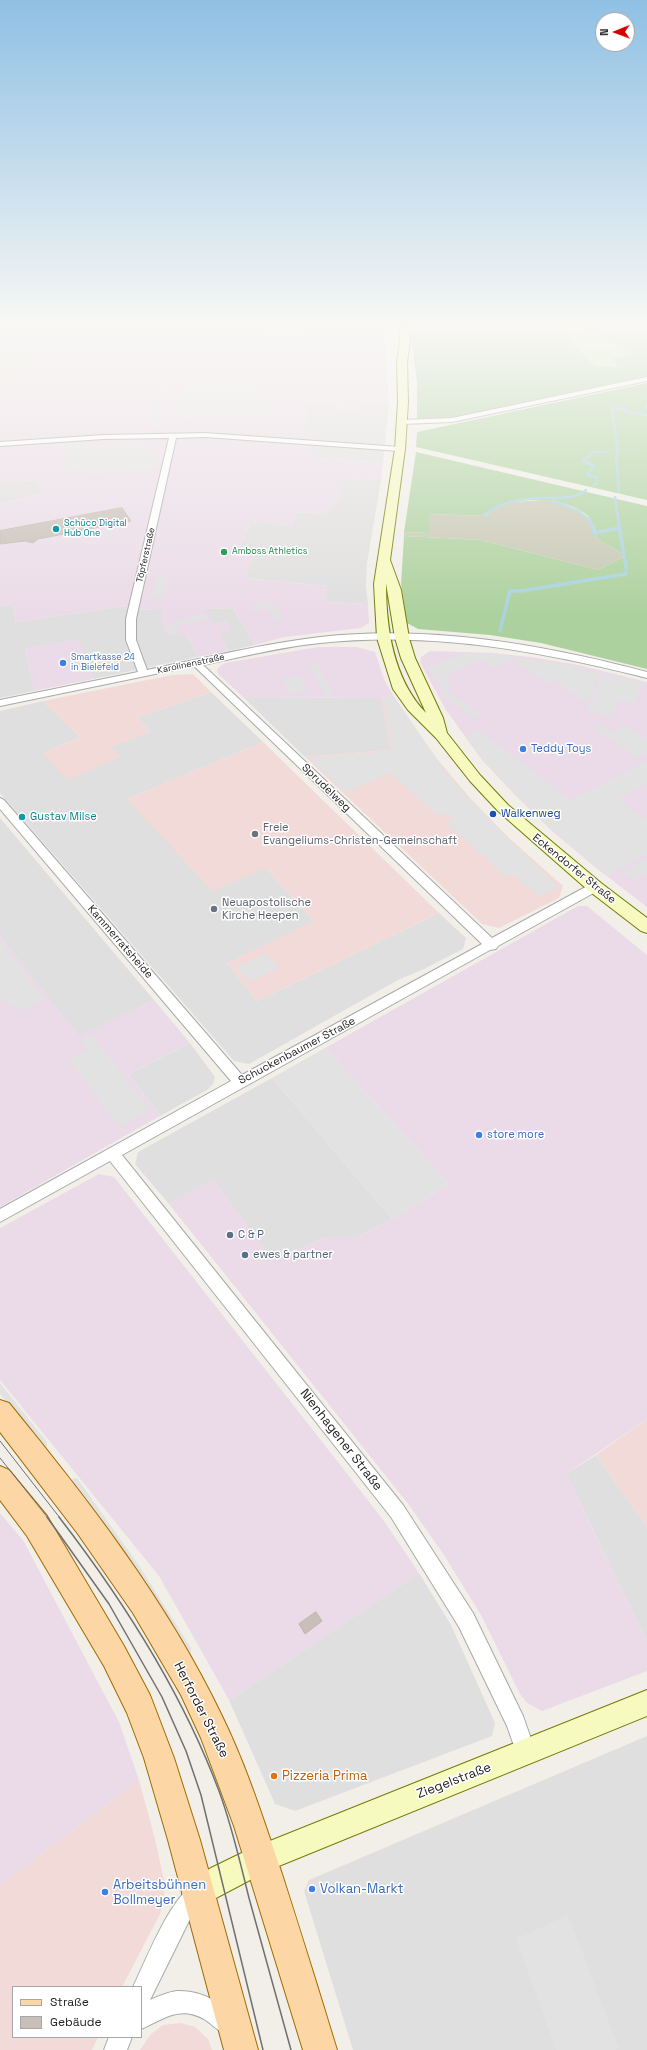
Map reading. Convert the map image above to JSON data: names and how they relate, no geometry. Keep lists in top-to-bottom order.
{
  "streets": {
    "main road": ["Herforder Straße"],
    "street": [
      "Töpferstraße",
      "Karolinenstraße",
      "Sprudelweg",
      "Eckendorfer Straße",
      "Kammerratsheide",
      "Schuckenbaumer Straße",
      "Nienhagener Straße",
      "Ziegelstraße"
    ]
  },
  "crossings": [
    ["Töpferstraße", "Karolinenstraße"],
    ["Karolinenstraße", "Sprudelweg"],
    ["Karolinenstraße", "Eckendorfer Straße"],
    ["Sprudelweg", "Schuckenbaumer Straße"],
    ["Eckendorfer Straße", "Schuckenbaumer Straße"],
    ["Kammerratsheide", "Schuckenbaumer Straße"],
    ["Schuckenbaumer Straße", "Nienhagener Straße"],
    ["Nienhagener Straße", "Ziegelstraße"],
    ["Herforder Straße", "Ziegelstraße"]
  ],
  "places": [
    "Schüco Digital Hub One",
    "Amboss Athletics",
    "Smartkasse 24 in Bielefeld",
    "Teddy Toys",
    "Walkenweg",
    "Gustav Milse",
    "Freie Evangeliums-Christen-Gemeinschaft",
    "Neuapostolische Kirche Heepen",
    "store more",
    "C & P",
    "ewes & partner",
    "Pizzeria Prima",
    "Volkan-Markt",
    "Arbeitsbühnen Bollmeyer"
  ],
  "legend": ["Straße", "Gebäude"],
  "north": "left"
}
